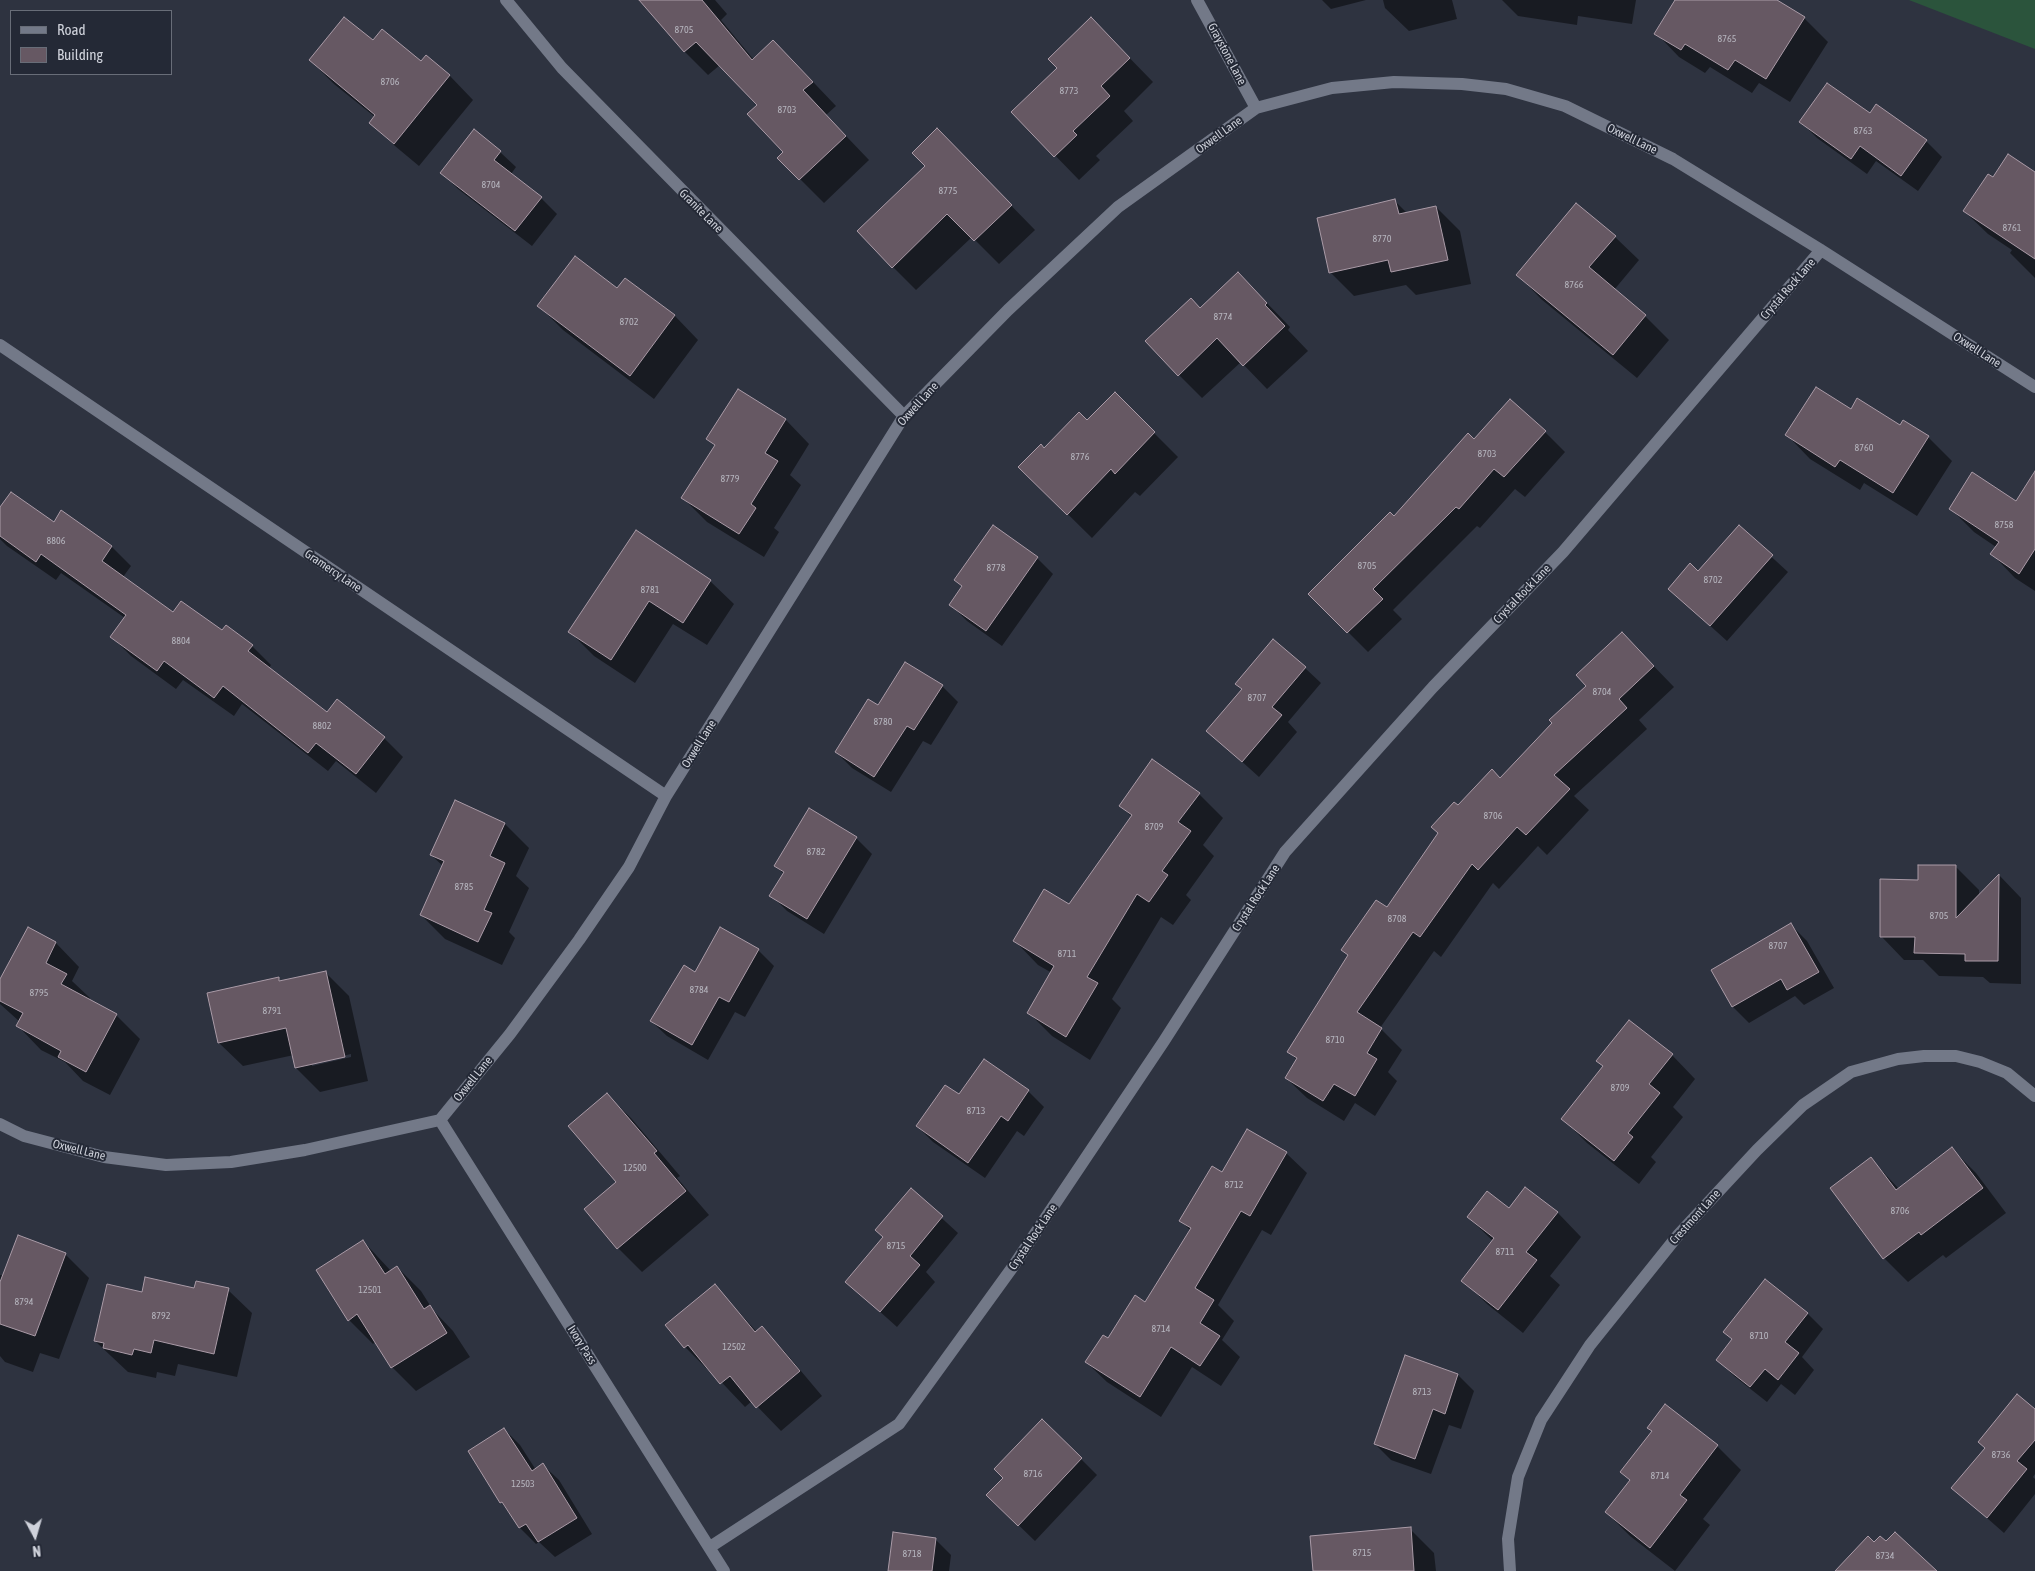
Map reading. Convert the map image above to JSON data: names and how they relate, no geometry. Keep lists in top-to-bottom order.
{
  "streets": {
    "street": [
      "Graystone Lane",
      "Oxwell Lane",
      "Granite Lane",
      "Crystal Rock Lane",
      "Gramercy Lane",
      "Crestmont Lane",
      "Ivory Pass"
    ]
  },
  "crossings": [
    ["Graystone Lane", "Oxwell Lane"],
    ["Oxwell Lane", "Granite Lane"],
    ["Oxwell Lane", "Crystal Rock Lane"],
    ["Oxwell Lane", "Gramercy Lane"],
    ["Oxwell Lane", "Ivory Pass"],
    ["Crystal Rock Lane", "Ivory Pass"]
  ],
  "house_numbers": [
    "8705",
    "8765",
    "8706",
    "8773",
    "8703",
    "8763",
    "8704",
    "8775",
    "8761",
    "8770",
    "8766",
    "8774",
    "8702",
    "8760",
    "8703",
    "8776",
    "8779",
    "8758",
    "8806",
    "8705",
    "8778",
    "8702",
    "8781",
    "8804",
    "8704",
    "8707",
    "8780",
    "8802",
    "8706",
    "8709",
    "8782",
    "8785",
    "8705",
    "8708",
    "8707",
    "8711",
    "8784",
    "8795",
    "8791",
    "8710",
    "8709",
    "8713",
    "12500",
    "8712",
    "8706",
    "8715",
    "8711",
    "12501",
    "8794",
    "8792",
    "8714",
    "8710",
    "12502",
    "8713",
    "8736",
    "8716",
    "8714",
    "12503",
    "8715",
    "8718",
    "8734"
  ],
  "legend": ["Road", "Building"],
  "north": "bottom"
}
